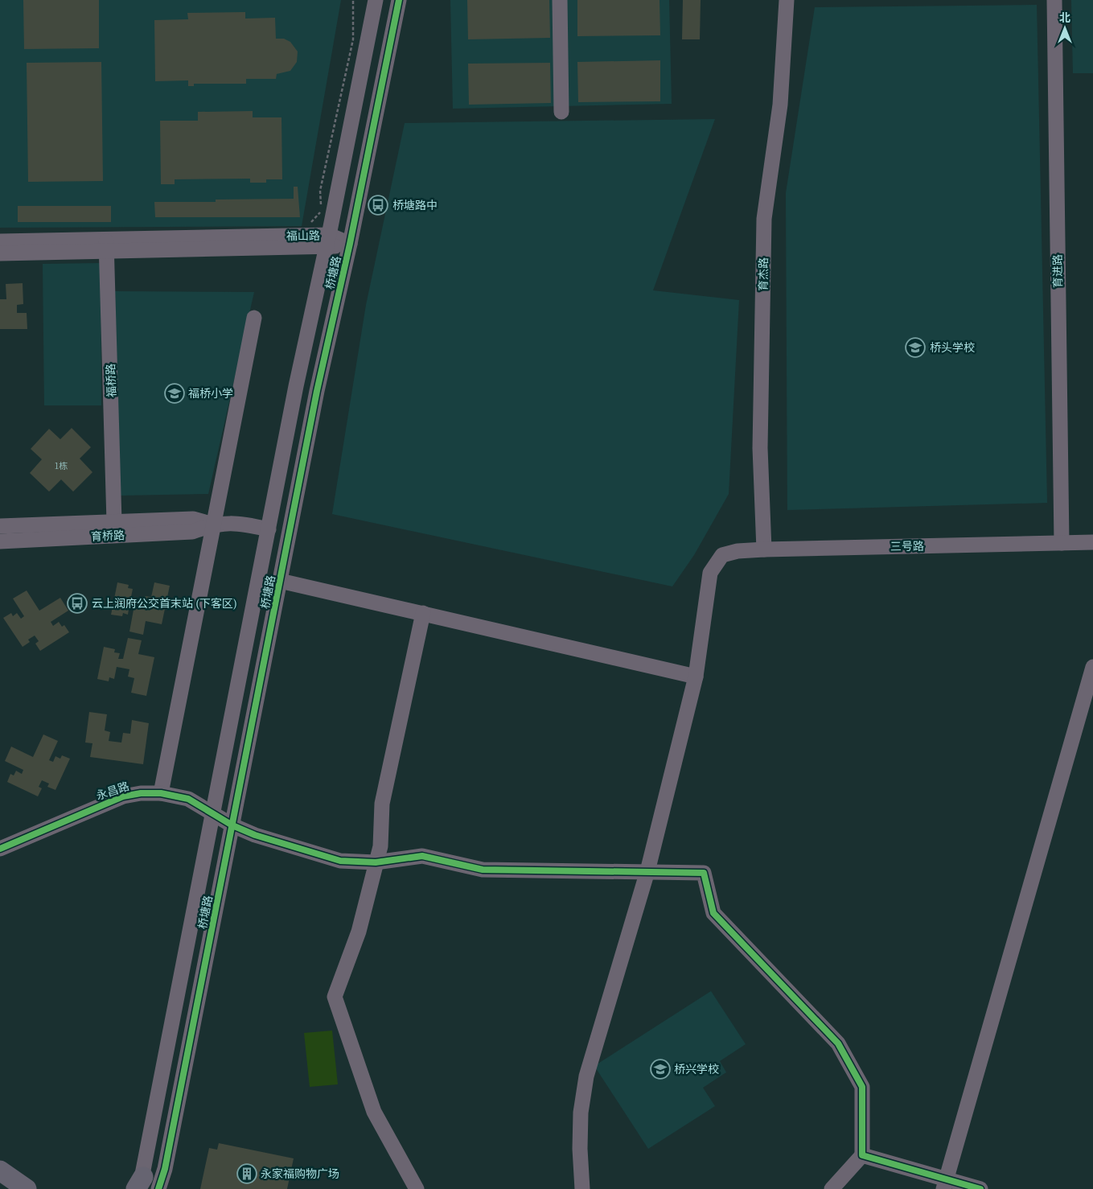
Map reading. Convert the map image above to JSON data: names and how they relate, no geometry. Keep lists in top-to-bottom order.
{
  "streets": {
    "street": [
      "福山路",
      "育进路",
      "桥塘路",
      "育杰路",
      "福桥路",
      "育桥路",
      "三号路",
      "永昌路"
    ]
  },
  "crossings": [
    ["福山路", "桥塘路"],
    ["福山路", "福桥路"],
    ["育进路", "三号路"],
    ["桥塘路", "育桥路"],
    ["桥塘路", "永昌路"],
    ["育杰路", "三号路"],
    ["福桥路", "育桥路"]
  ],
  "places": {
    "bus stop": ["桥塘路中", "云上润府公交首末站 (下客区)"],
    "school or university": ["桥头学校", "福桥小学", "桥兴学校"],
    "building": ["永家福购物广场"]
  },
  "house_numbers": ["1栋"],
  "north": "top"
}
